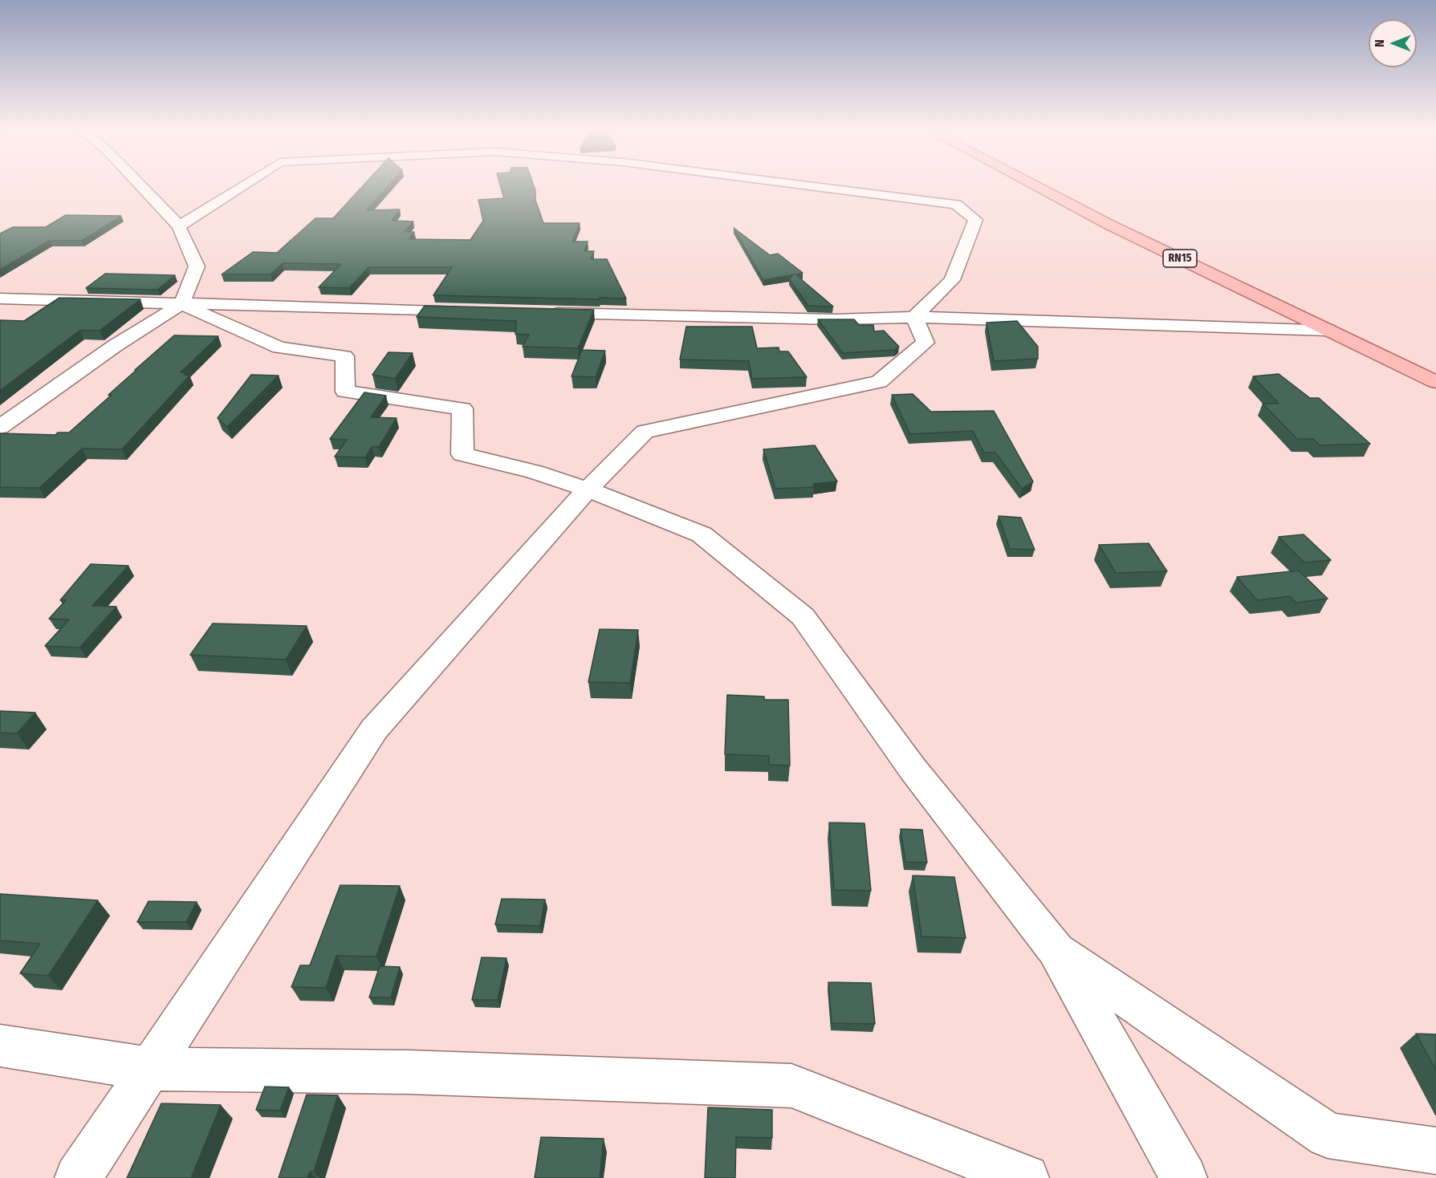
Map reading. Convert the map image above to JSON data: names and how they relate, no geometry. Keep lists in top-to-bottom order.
{
  "streets": {
    "main road": ["RN15"]
  },
  "north": "left"
}
